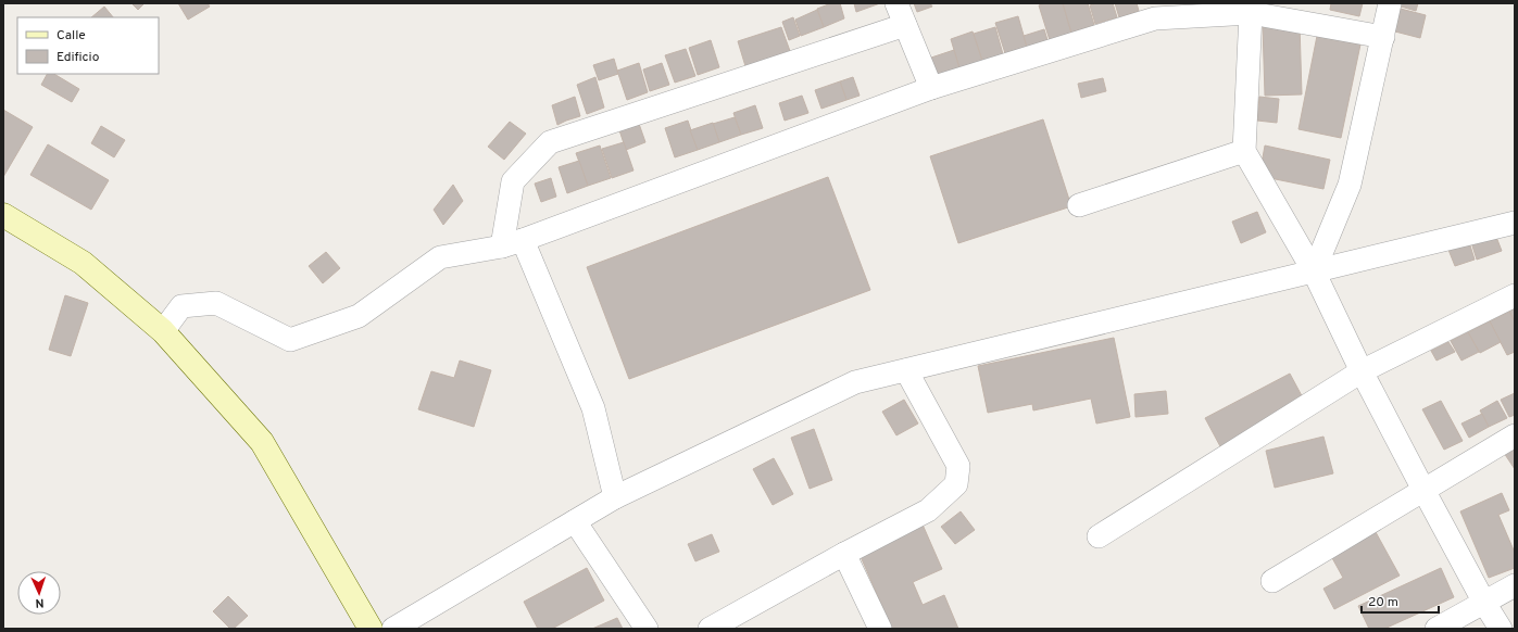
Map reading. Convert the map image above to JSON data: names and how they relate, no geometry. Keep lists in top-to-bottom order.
{
  "legend": ["Calle", "Edificio"],
  "scale_bar": "20 m",
  "north": "bottom"
}
